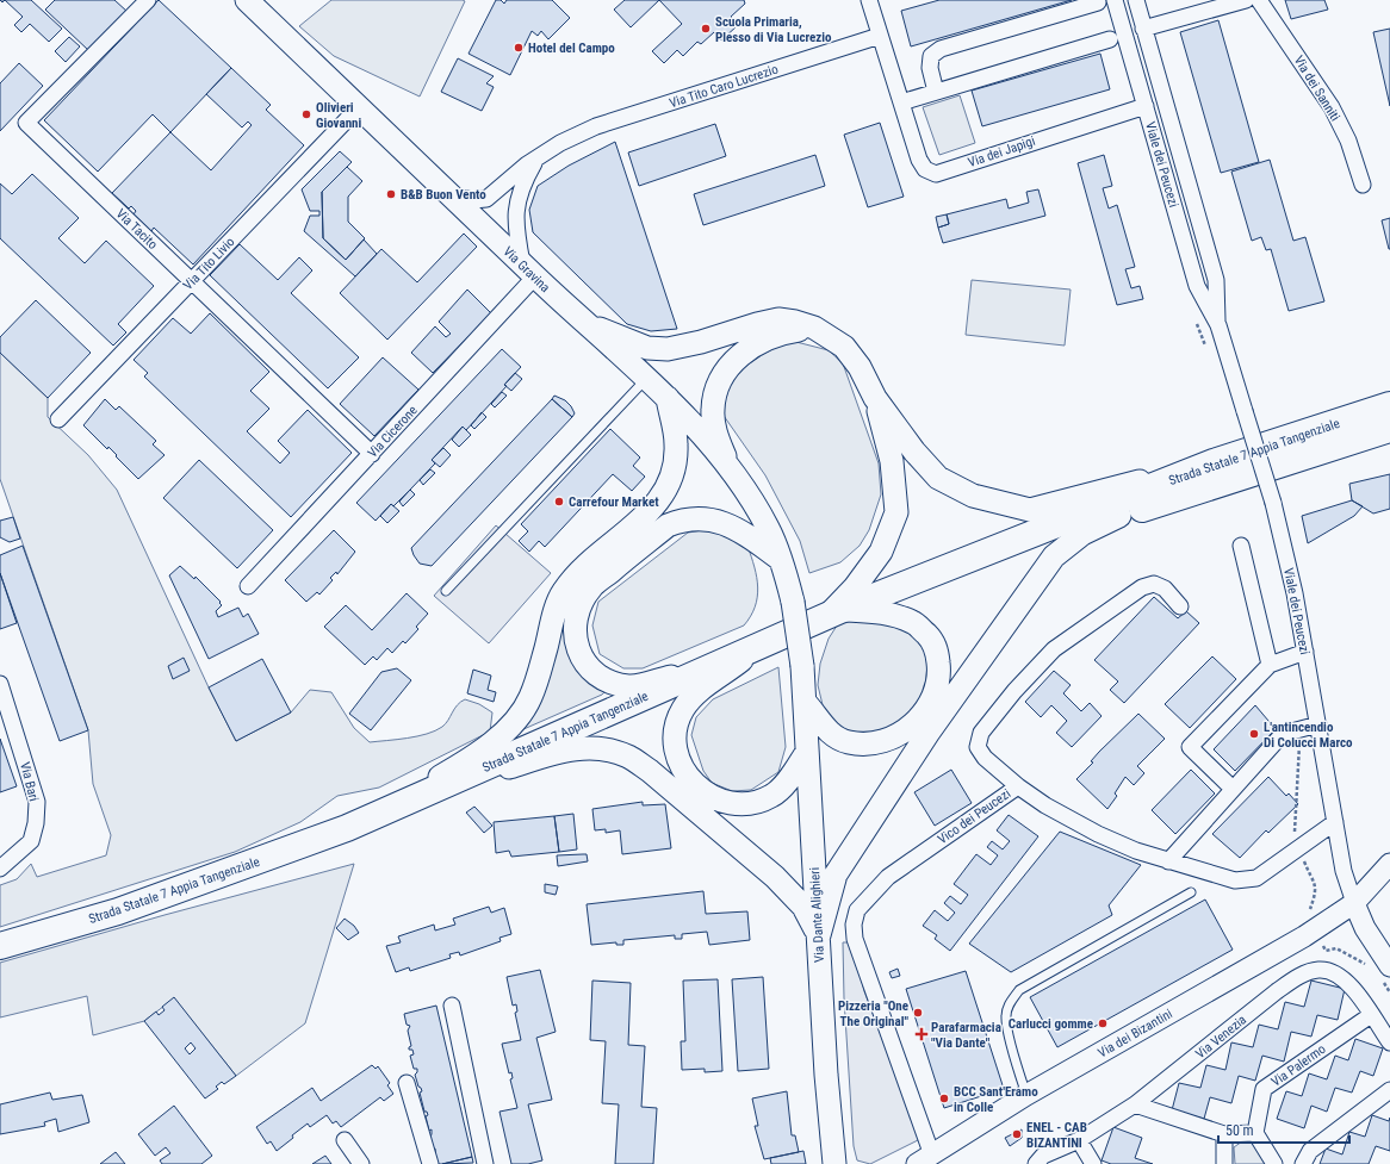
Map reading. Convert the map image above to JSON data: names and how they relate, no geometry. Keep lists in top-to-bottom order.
{
  "streets": {
    "highway": ["Strada Statale 7 Appia Tangenziale"],
    "main road": ["Via Gravina", "Via Dante Alighieri"],
    "street": [
      "Via Tito Caro Lucrezio",
      "Via dei Sanniti",
      "Via dei Japigi",
      "Viale dei Peucezi",
      "Via Tacito",
      "Via Tito Livio",
      "Via Cicerone",
      "Via Bari",
      "Vico dei Peucezi",
      "Via dei Bizantini",
      "Via Venezia",
      "Via Palermo"
    ]
  },
  "crossings": [
    ["Via Tito Caro Lucrezio", "Via dei Japigi"],
    ["Via Tito Caro Lucrezio", "Via Gravina"],
    ["Via dei Japigi", "Viale dei Peucezi"],
    ["Viale dei Peucezi", "Vico dei Peucezi"],
    ["Viale dei Peucezi", "Via dei Bizantini"],
    ["Via Tacito", "Via Tito Livio"],
    ["Via Tacito", "Via Cicerone"],
    ["Via Tito Livio", "Via Gravina"],
    ["Via Gravina", "Via Cicerone"],
    ["Via Gravina", "Via Dante Alighieri"],
    ["Vico dei Peucezi", "Via dei Bizantini"],
    ["Via Venezia", "Via Palermo"]
  ],
  "places": {
    "other": [
      "Scuola Primaria, Plesso di Via Lucrezio",
      "Hotel del Campo",
      "Olivieri Giovanni",
      "B&B Buon Vento",
      "Carrefour Market",
      "L'antincendio Di Colucci Marco",
      "Pizzeria \"One The Original\"",
      "Carlucci gomme",
      "BCC Sant'Eramo in Colle",
      "ENEL - CAB BIZANTINI"
    ],
    "health": ["Parafarmacia \"Via Dante\""]
  },
  "scale_bar": "50 m"
}
